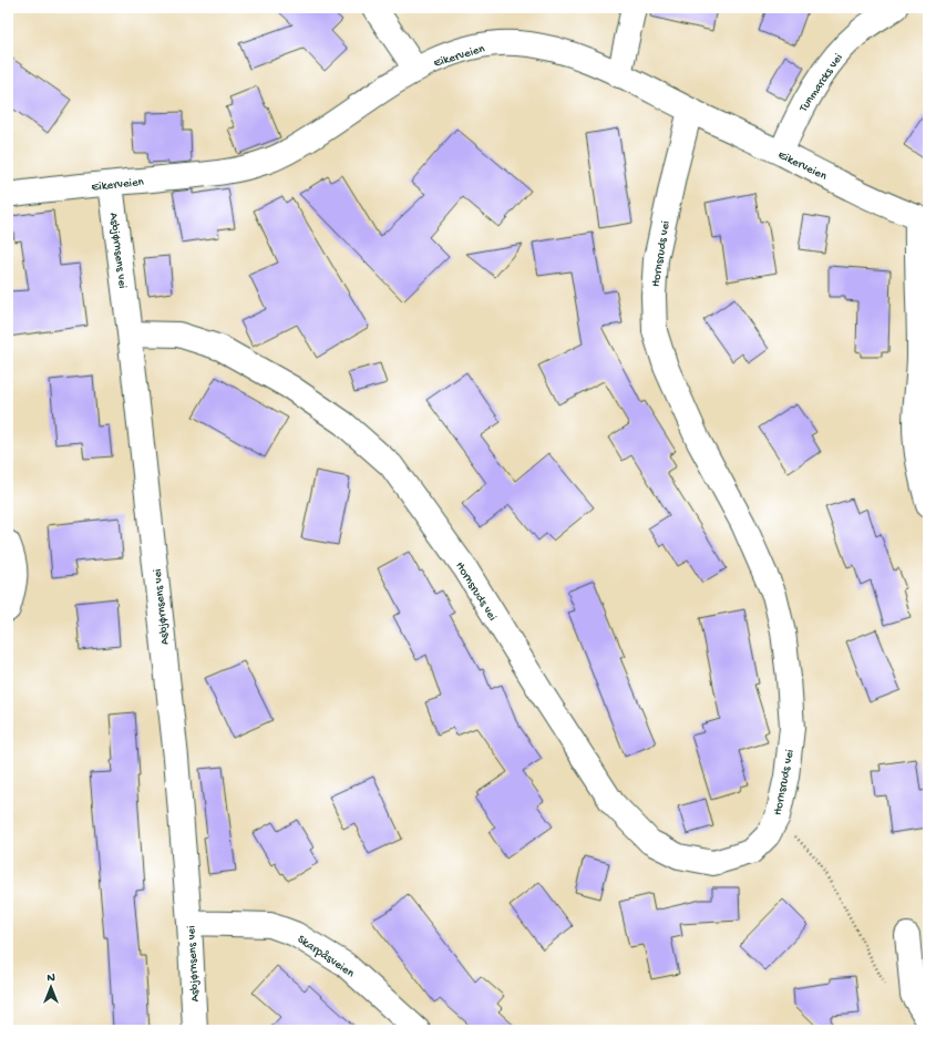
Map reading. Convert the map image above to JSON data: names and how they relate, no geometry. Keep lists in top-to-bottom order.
{
  "streets": {
    "street": [
      "Eikerveien",
      "Tunmarcks vei",
      "Asbjørnsens vei",
      "Hornsruds vei",
      "Skarpåsveien"
    ]
  },
  "crossings": [
    ["Eikerveien", "Tunmarcks vei"],
    ["Eikerveien", "Asbjørnsens vei"],
    ["Eikerveien", "Hornsruds vei"],
    ["Asbjørnsens vei", "Hornsruds vei"],
    ["Asbjørnsens vei", "Skarpåsveien"]
  ],
  "north": "top"
}
